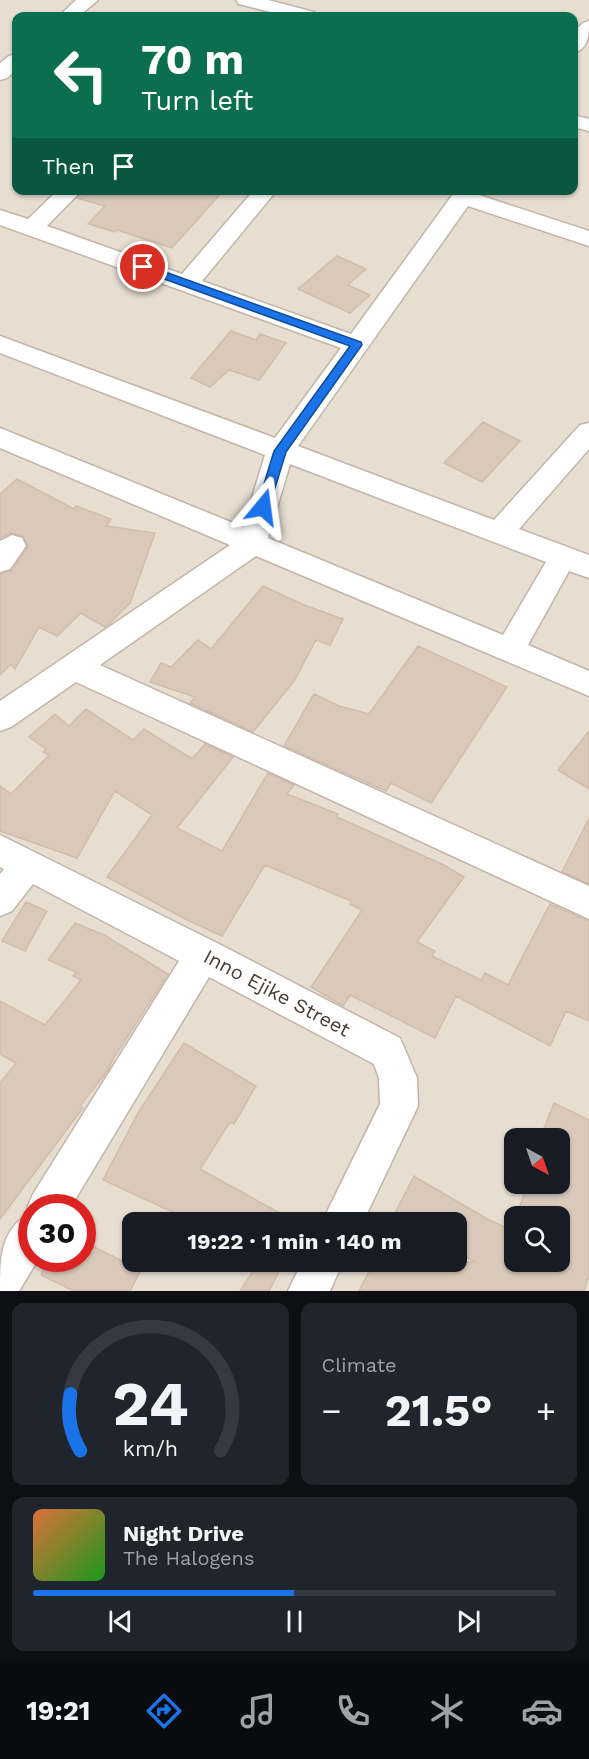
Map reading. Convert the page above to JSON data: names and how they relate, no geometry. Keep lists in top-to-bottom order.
{
  "streets": {
    "street": ["Inno Ejike Street"]
  },
  "north": "bottom right",
  "page": {
    "turn": ["70 m", "Turn left"],
    "then": "Then",
    "limit": "30",
    "trip": "19:22 · 1 min · 140 m",
    "tile": "Climate",
    "heat": ["−", "21.5°", "+"],
    "song": ["Night Drive", "The Halogens"],
    "tabs": "19:21",
    "gauge": ["24", "km/h"]
  }
}
